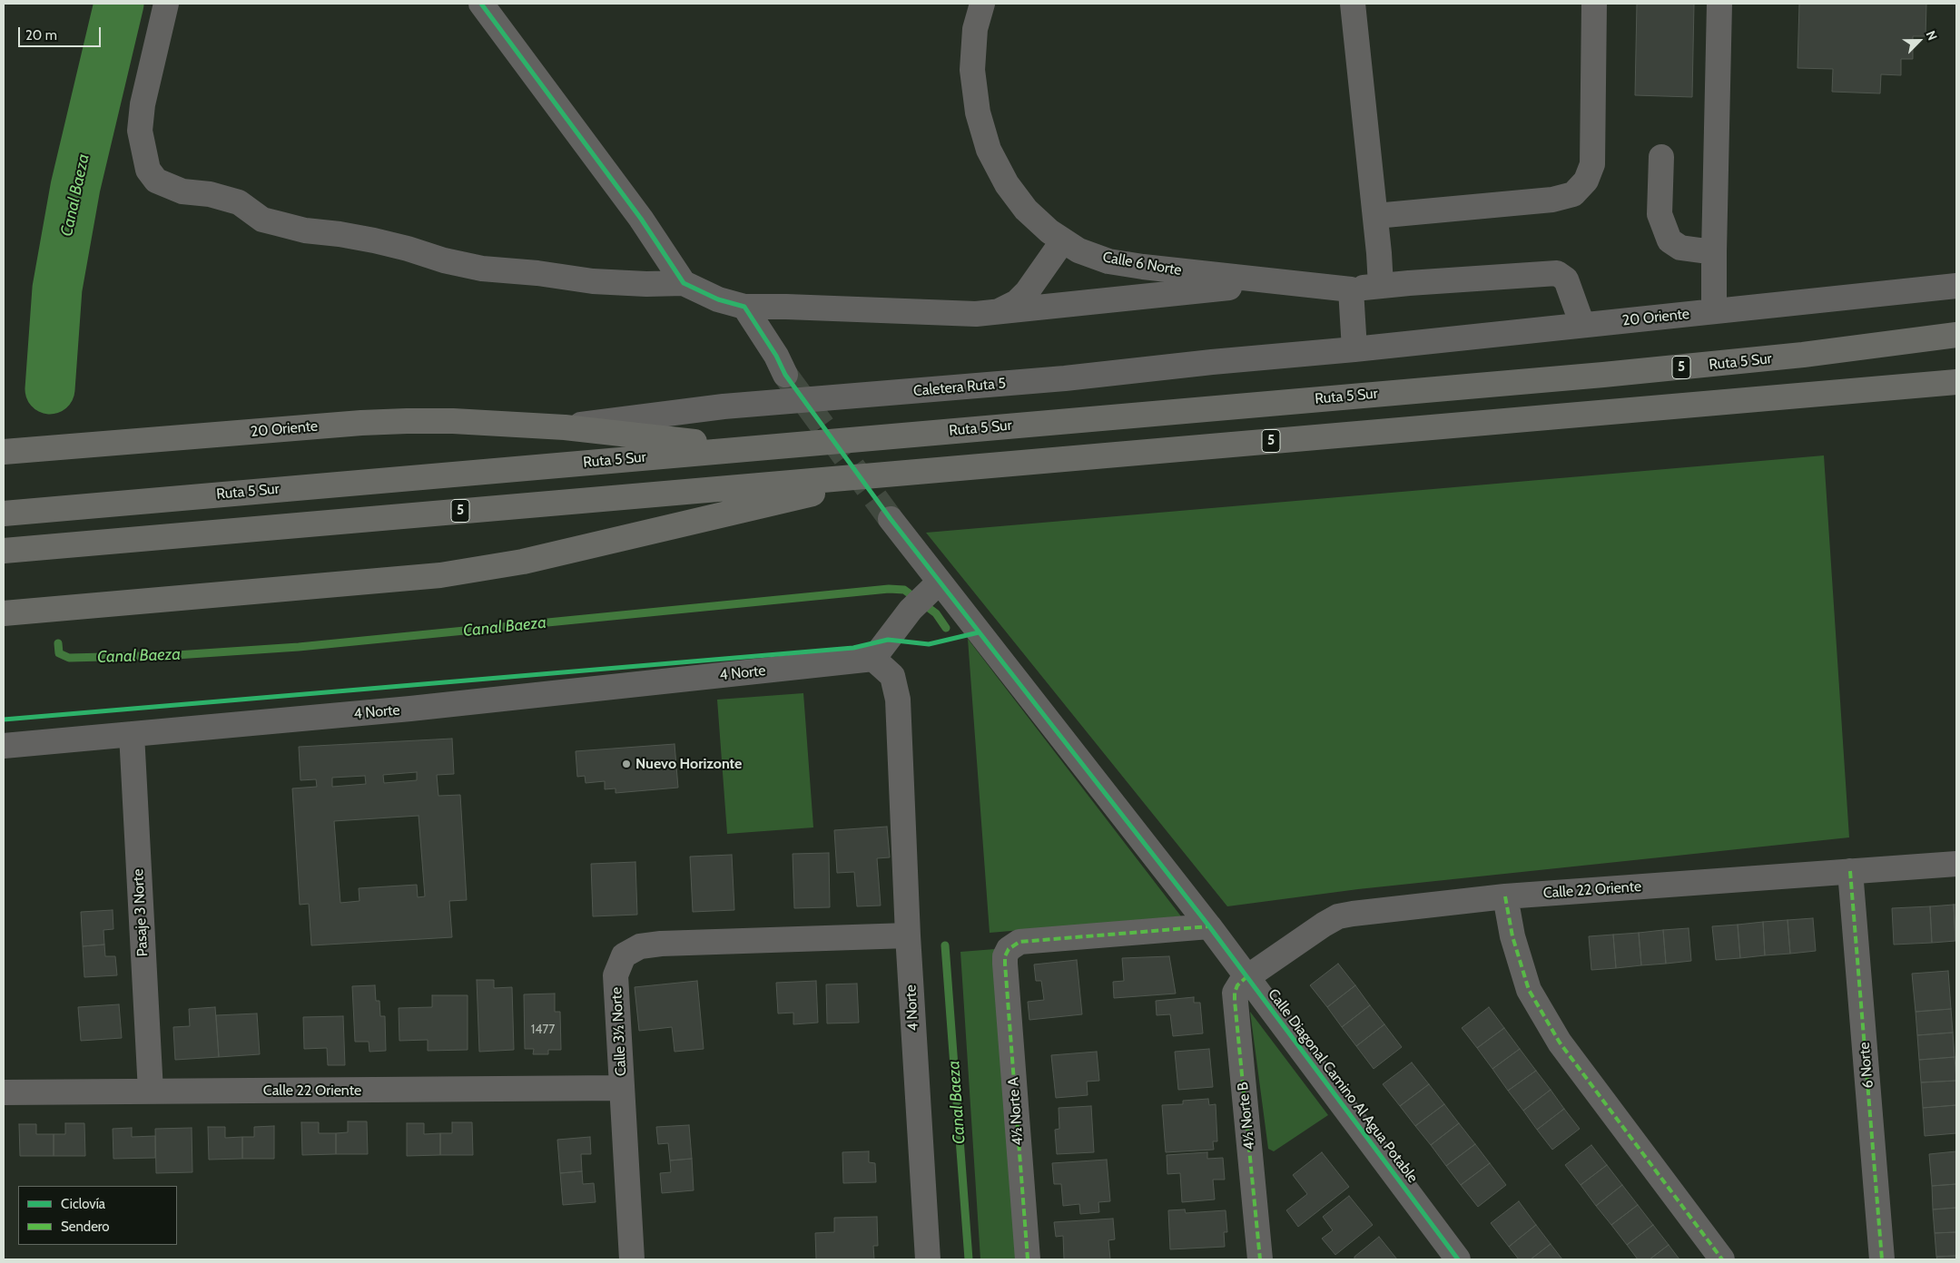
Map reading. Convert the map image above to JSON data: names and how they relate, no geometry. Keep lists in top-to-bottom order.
{
  "streets": {
    "highway": ["20 Oriente", "Ruta 5 Sur", "5"],
    "street": [
      "Calle 6 Norte",
      "Caletera Ruta 5",
      "4 Norte",
      "Calle 22 Oriente",
      "Pasaje 3 Norte",
      "Calle 3½ Norte",
      "6 Norte",
      "Calle Diagonal Camino Al Agua Potable",
      "4½ Norte A",
      "4½ Norte B"
    ]
  },
  "crossings": [
    ["Calle 6 Norte", "20 Oriente"],
    ["20 Oriente", "Ruta 5 Sur"],
    ["20 Oriente", "Caletera Ruta 5"],
    ["4 Norte", "Pasaje 3 Norte"],
    ["4 Norte", "Calle 3½ Norte"],
    ["Calle 22 Oriente", "Pasaje 3 Norte"],
    ["Calle 22 Oriente", "Calle 3½ Norte"],
    ["Calle 22 Oriente", "6 Norte"],
    ["Calle 22 Oriente", "Calle Diagonal Camino Al Agua Potable"],
    ["Calle 22 Oriente", "4½ Norte B"],
    ["Calle Diagonal Camino Al Agua Potable", "4½ Norte A"],
    ["Calle Diagonal Camino Al Agua Potable", "4½ Norte B"]
  ],
  "water": ["Canal Baeza"],
  "places": ["Nuevo Horizonte"],
  "house_numbers": ["1477"],
  "legend": ["Ciclovía", "Sendero"],
  "scale_bar": "20 m",
  "north": "top right"
}
